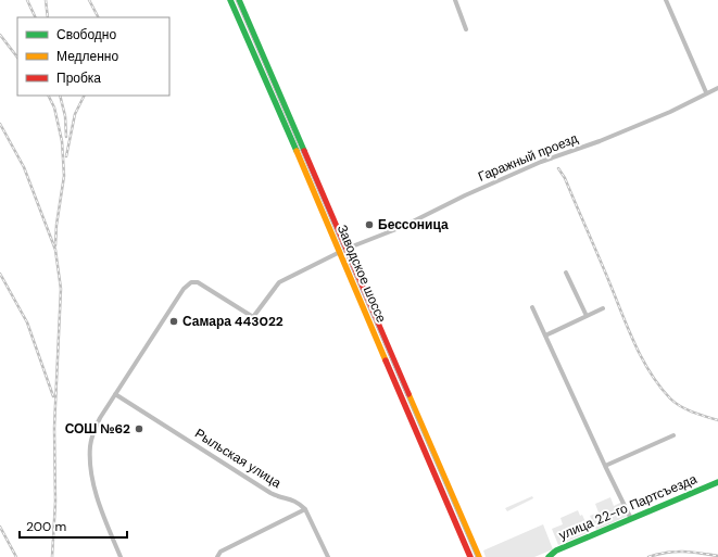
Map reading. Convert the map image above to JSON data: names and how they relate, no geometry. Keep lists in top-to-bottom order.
{
  "streets": {
    "main road": ["Заводское шоссе", "улица 22-го Партсъезда"],
    "street": ["Гаражный проезд", "Рыльская улица"]
  },
  "crossings": [
    ["Гаражный проезд", "Заводское шоссе"]
  ],
  "places": ["Бессоница", "Самара 443022", "СОШ №62"],
  "legend": ["Свободно", "Медленно", "Пробка"],
  "scale_bar": "200 m"
}
